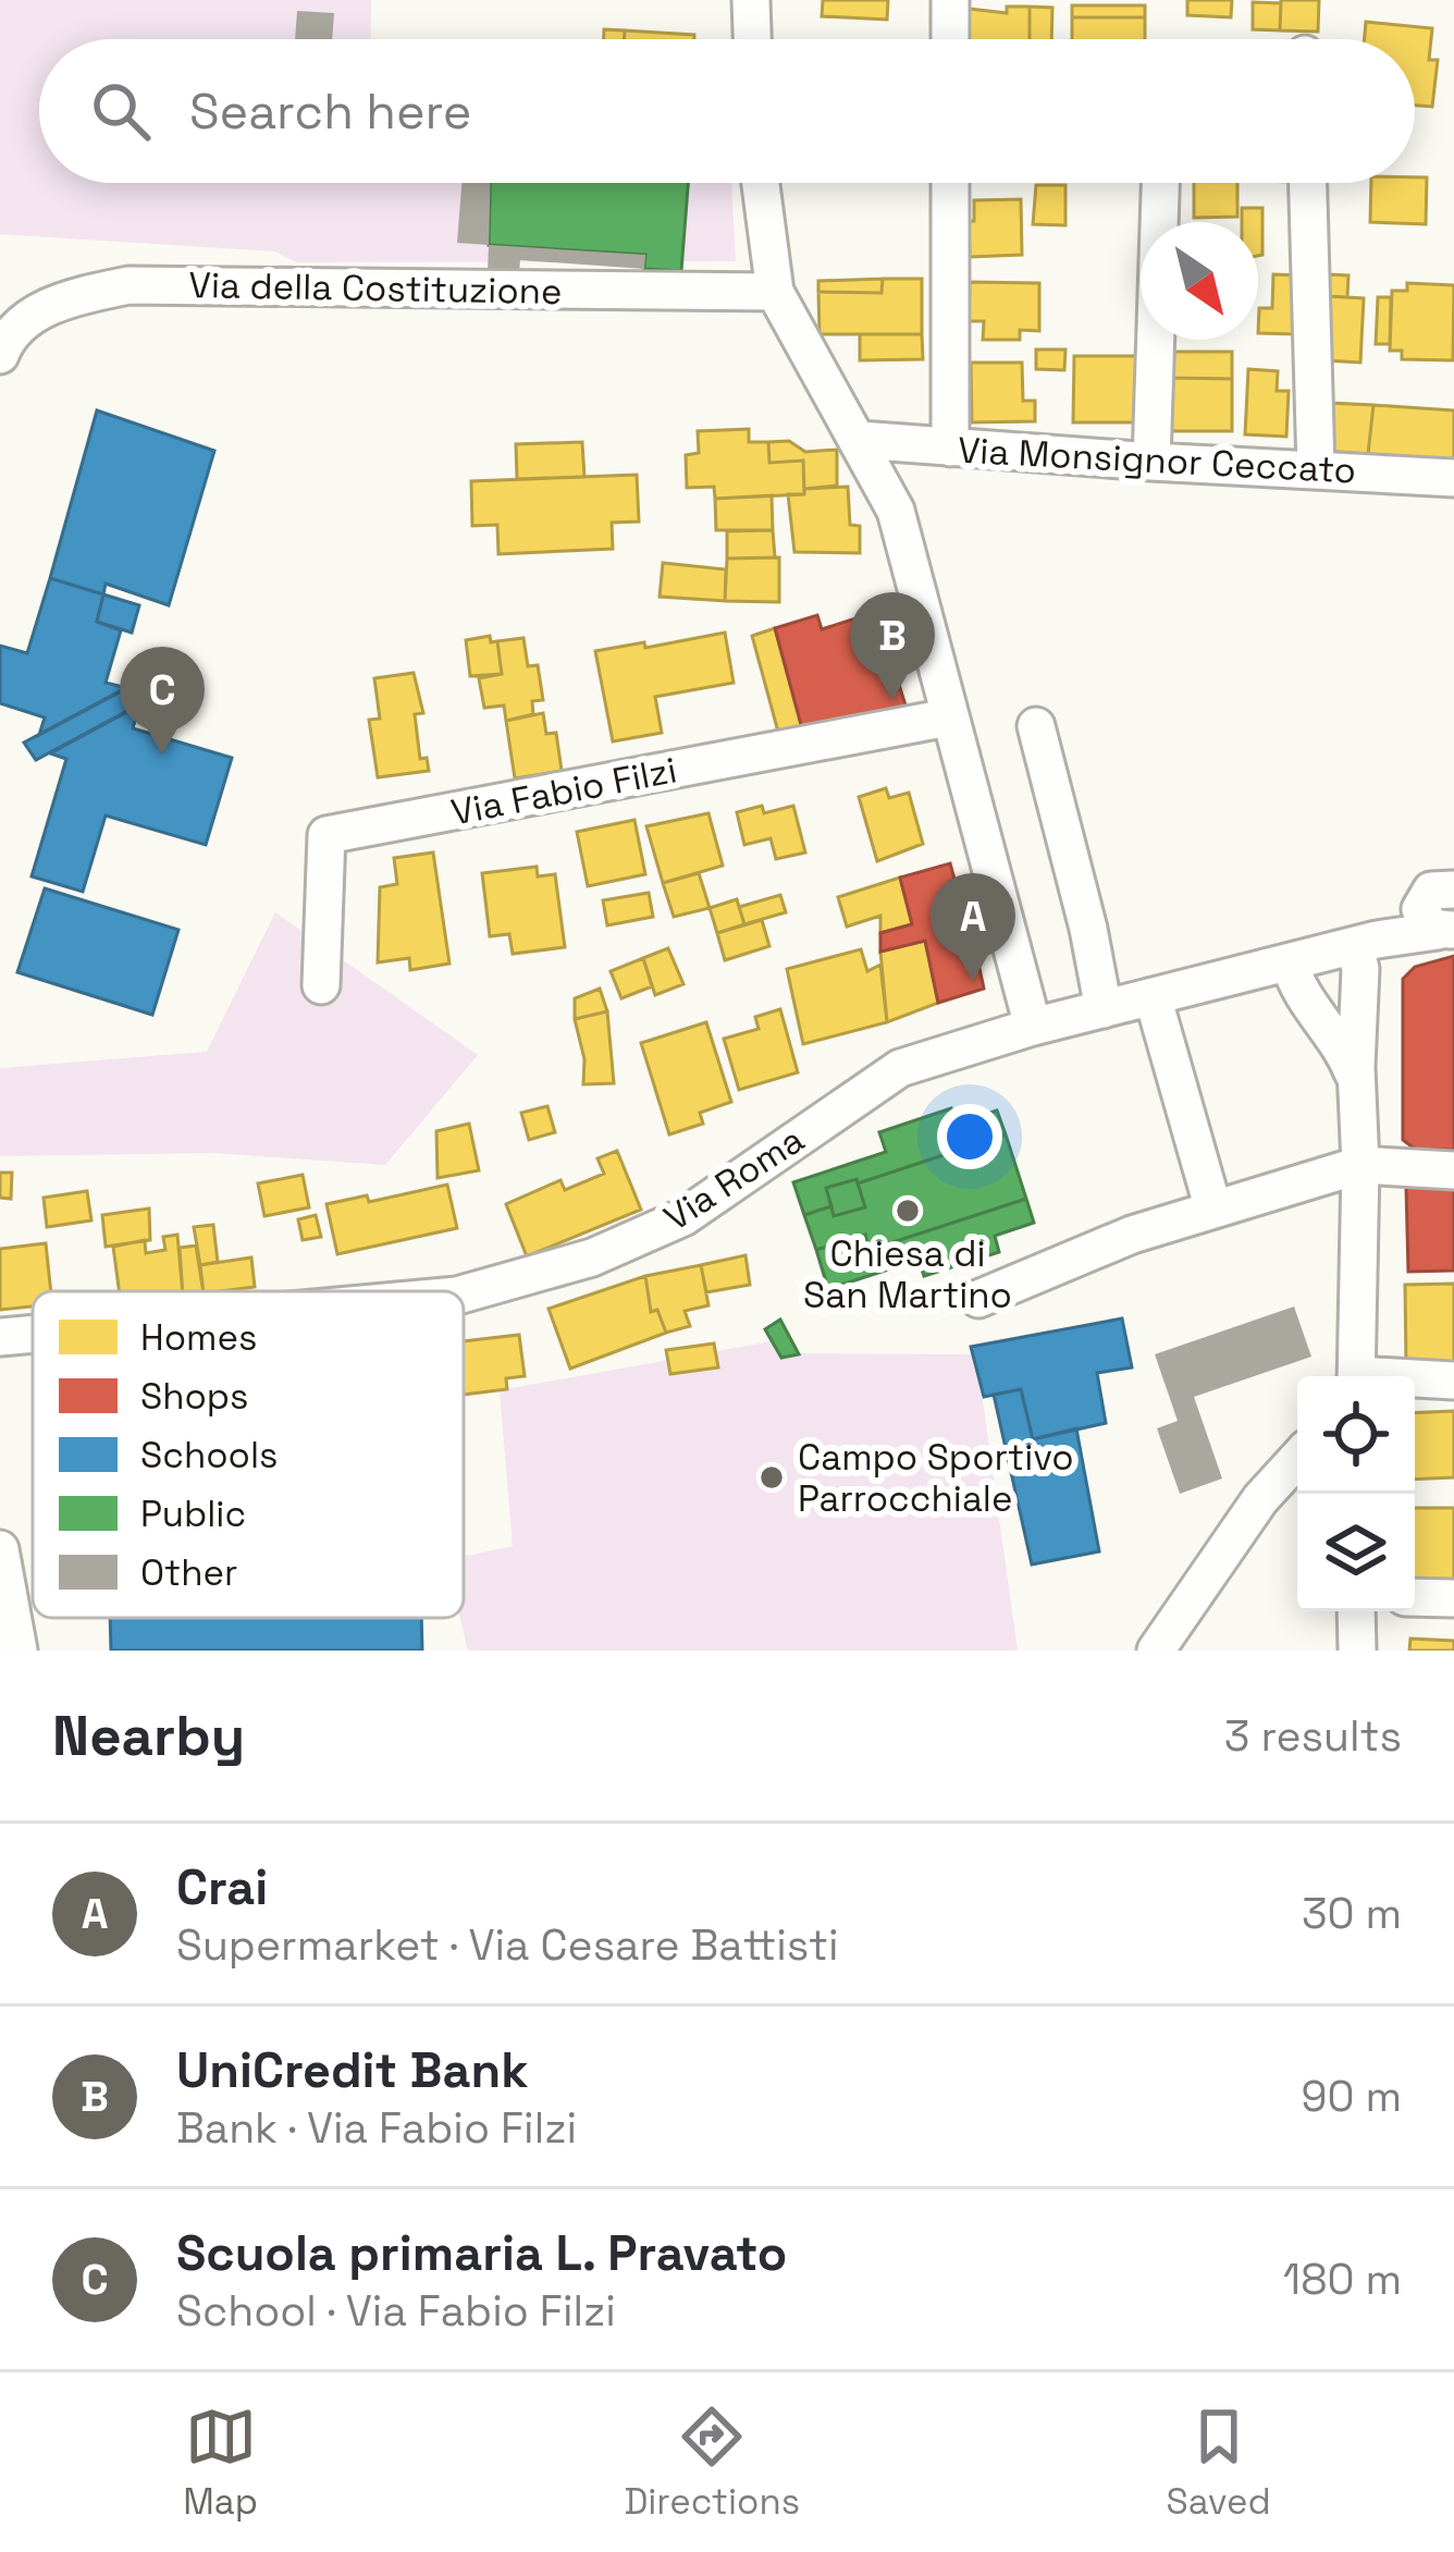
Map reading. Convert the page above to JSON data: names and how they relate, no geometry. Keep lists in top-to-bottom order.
{
  "streets": {
    "street": [
      "Via della Costituzione",
      "Via Monsignor Ceccato",
      "Via Fabio Filzi",
      "Via Roma"
    ]
  },
  "places": ["Chiesa di San Martino", "Campo Sportivo Parrocchiale"],
  "legend": [
    "Homes",
    "Shops",
    "Schools",
    "Public",
    "Other"
  ],
  "north": "bottom right",
  "page": {
    "search": "Search here",
    "pins": ["B", "C", "A"],
    "heading": ["Nearby", "3 results"],
    "list": [
      {
        "mark": "A",
        "name": "Crai",
        "note": "Supermarket · Via Cesare Battisti",
        "value": "30 m"
      },
      {
        "mark": "B",
        "name": "UniCredit Bank",
        "note": "Bank · Via Fabio Filzi",
        "value": "90 m"
      },
      {
        "mark": "C",
        "name": "Scuola primaria L. Pravato",
        "note": "School · Via Fabio Filzi",
        "value": "180 m"
      }
    ],
    "nav": ["Map", "Directions", "Saved"]
  }
}
